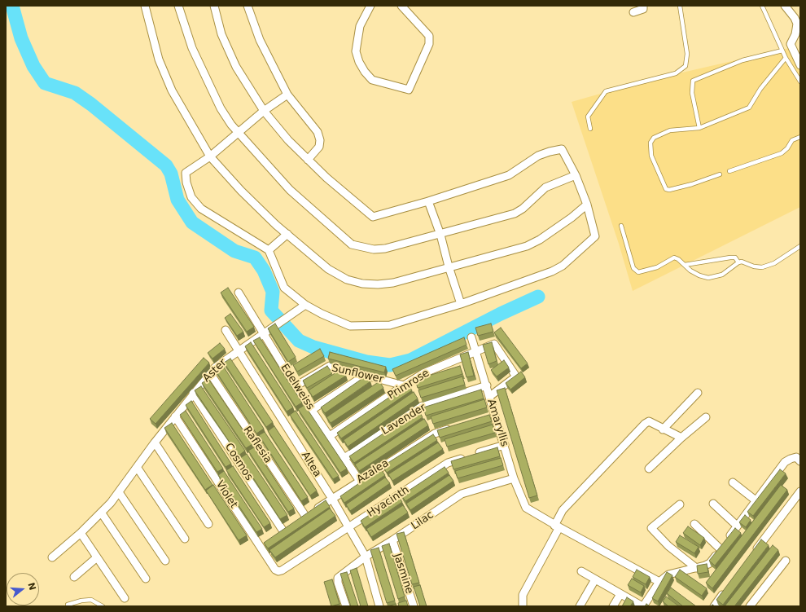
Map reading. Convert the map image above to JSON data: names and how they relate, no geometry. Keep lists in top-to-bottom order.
{
  "streets": {
    "street": [
      "Aster",
      "Sunflower",
      "Primrose",
      "Edelweiss",
      "Lavender",
      "Amaryllis",
      "Raflesia",
      "Cosmos",
      "Altea",
      "Azalea",
      "Violet",
      "Hyacinth",
      "Lilac",
      "Jasmine"
    ]
  },
  "crossings": [
    ["Aster", "Edelweiss"],
    ["Aster", "Raflesia"],
    ["Aster", "Cosmos"],
    ["Aster", "Altea"],
    ["Aster", "Violet"],
    ["Sunflower", "Primrose"],
    ["Sunflower", "Edelweiss"],
    ["Primrose", "Edelweiss"],
    ["Primrose", "Amaryllis"],
    ["Edelweiss", "Lavender"],
    ["Edelweiss", "Azalea"],
    ["Lavender", "Amaryllis"],
    ["Amaryllis", "Hyacinth"],
    ["Amaryllis", "Lilac"],
    ["Raflesia", "Azalea"],
    ["Altea", "Azalea"],
    ["Altea", "Hyacinth"],
    ["Altea", "Lilac"],
    ["Violet", "Hyacinth"],
    ["Lilac", "Jasmine"]
  ],
  "north": "right"
}
